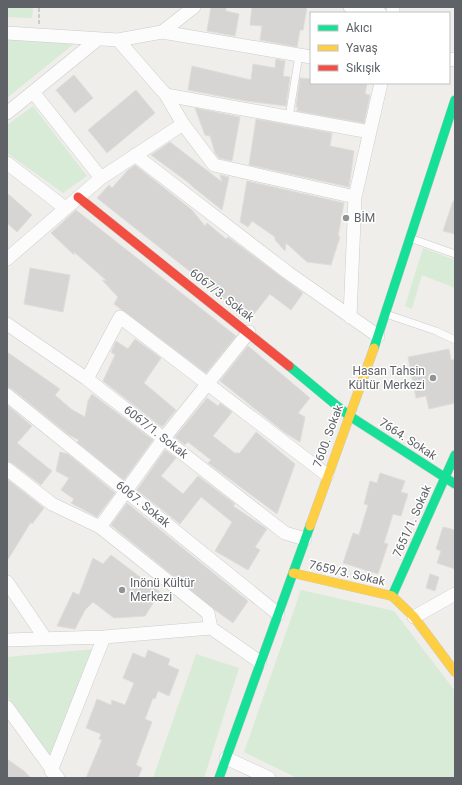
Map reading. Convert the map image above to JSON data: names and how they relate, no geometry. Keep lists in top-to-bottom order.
{
  "streets": {
    "street": [
      "6067/3. Sokak",
      "6067/1. Sokak",
      "7600. Sokak",
      "7664. Sokak",
      "6067. Sokak",
      "7651/1. Sokak",
      "7659/3. Sokak"
    ]
  },
  "crossings": [
    ["6067/3. Sokak", "7600. Sokak"],
    ["6067/3. Sokak", "7664. Sokak"],
    ["6067/1. Sokak", "7600. Sokak"],
    ["7600. Sokak", "7664. Sokak"],
    ["7600. Sokak", "6067. Sokak"],
    ["7600. Sokak", "7659/3. Sokak"],
    ["7664. Sokak", "7651/1. Sokak"],
    ["7651/1. Sokak", "7659/3. Sokak"]
  ],
  "places": ["BİM", "Hasan Tahsin Kültür Merkezi", "Inönü Kültür Merkezi"],
  "legend": ["Akıcı", "Yavaş", "Sıkışık"]
}
